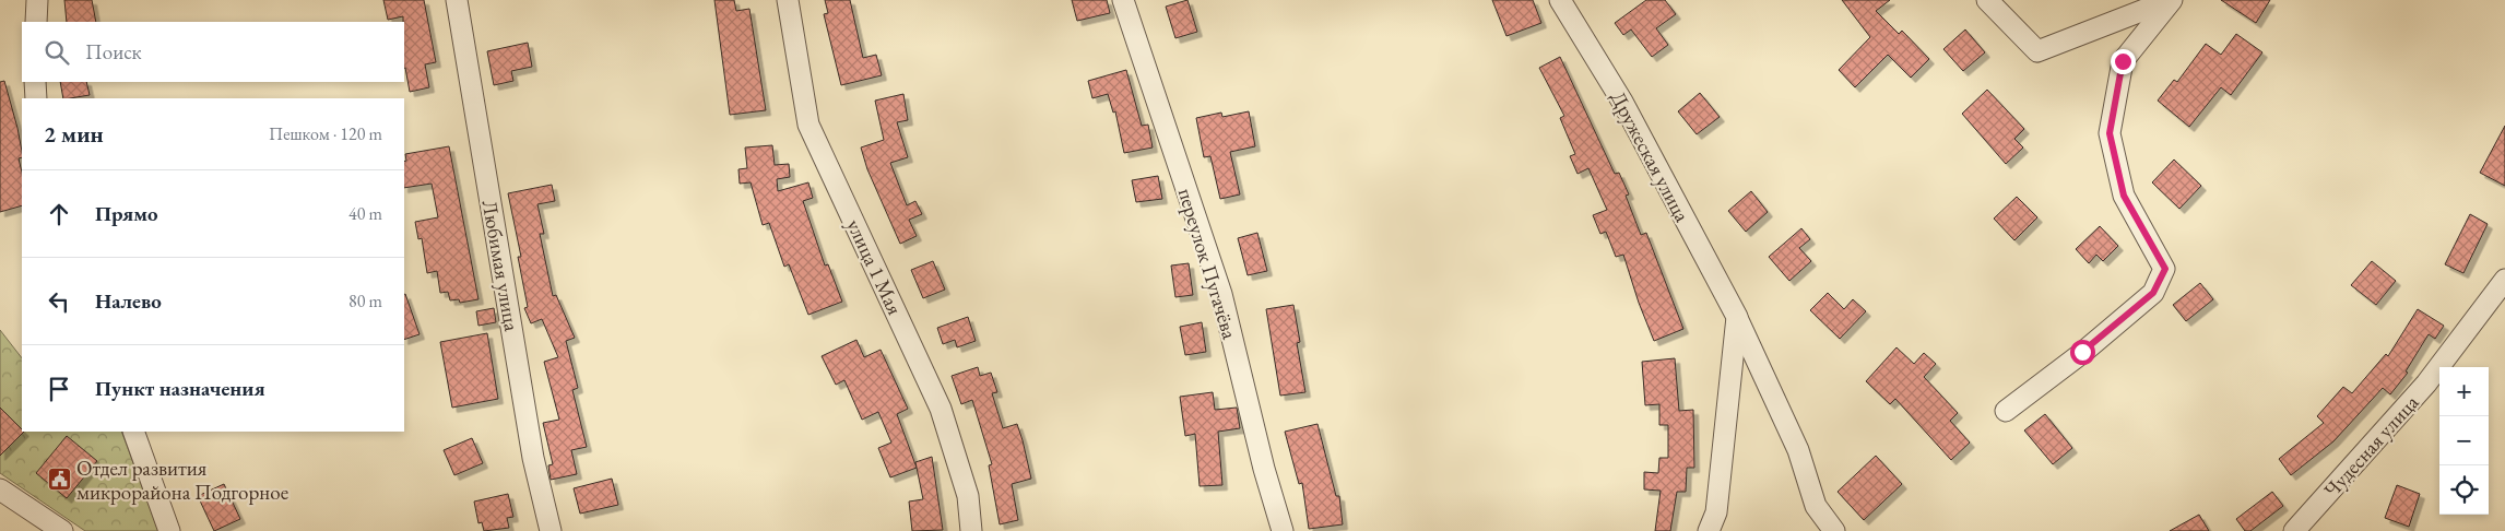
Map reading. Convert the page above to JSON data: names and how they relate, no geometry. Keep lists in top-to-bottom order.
{
  "streets": {
    "street": [
      "Дружеская улица",
      "переулок Пугачёва",
      "Любимая улица",
      "улица 1 Мая",
      "Чудесная улица"
    ]
  },
  "places": {
    "public building": ["Отдел развития микрорайона Подгорное"]
  },
  "page": {
    "search": "Поиск",
    "heading": ["2 мин", "Пешком · 120 m"],
    "list": [
      ["Прямо", "40 m"],
      ["Налево", "80 m"],
      "Пункт назначения"
    ],
    "map_buttons": ["+", "−"]
  }
}
